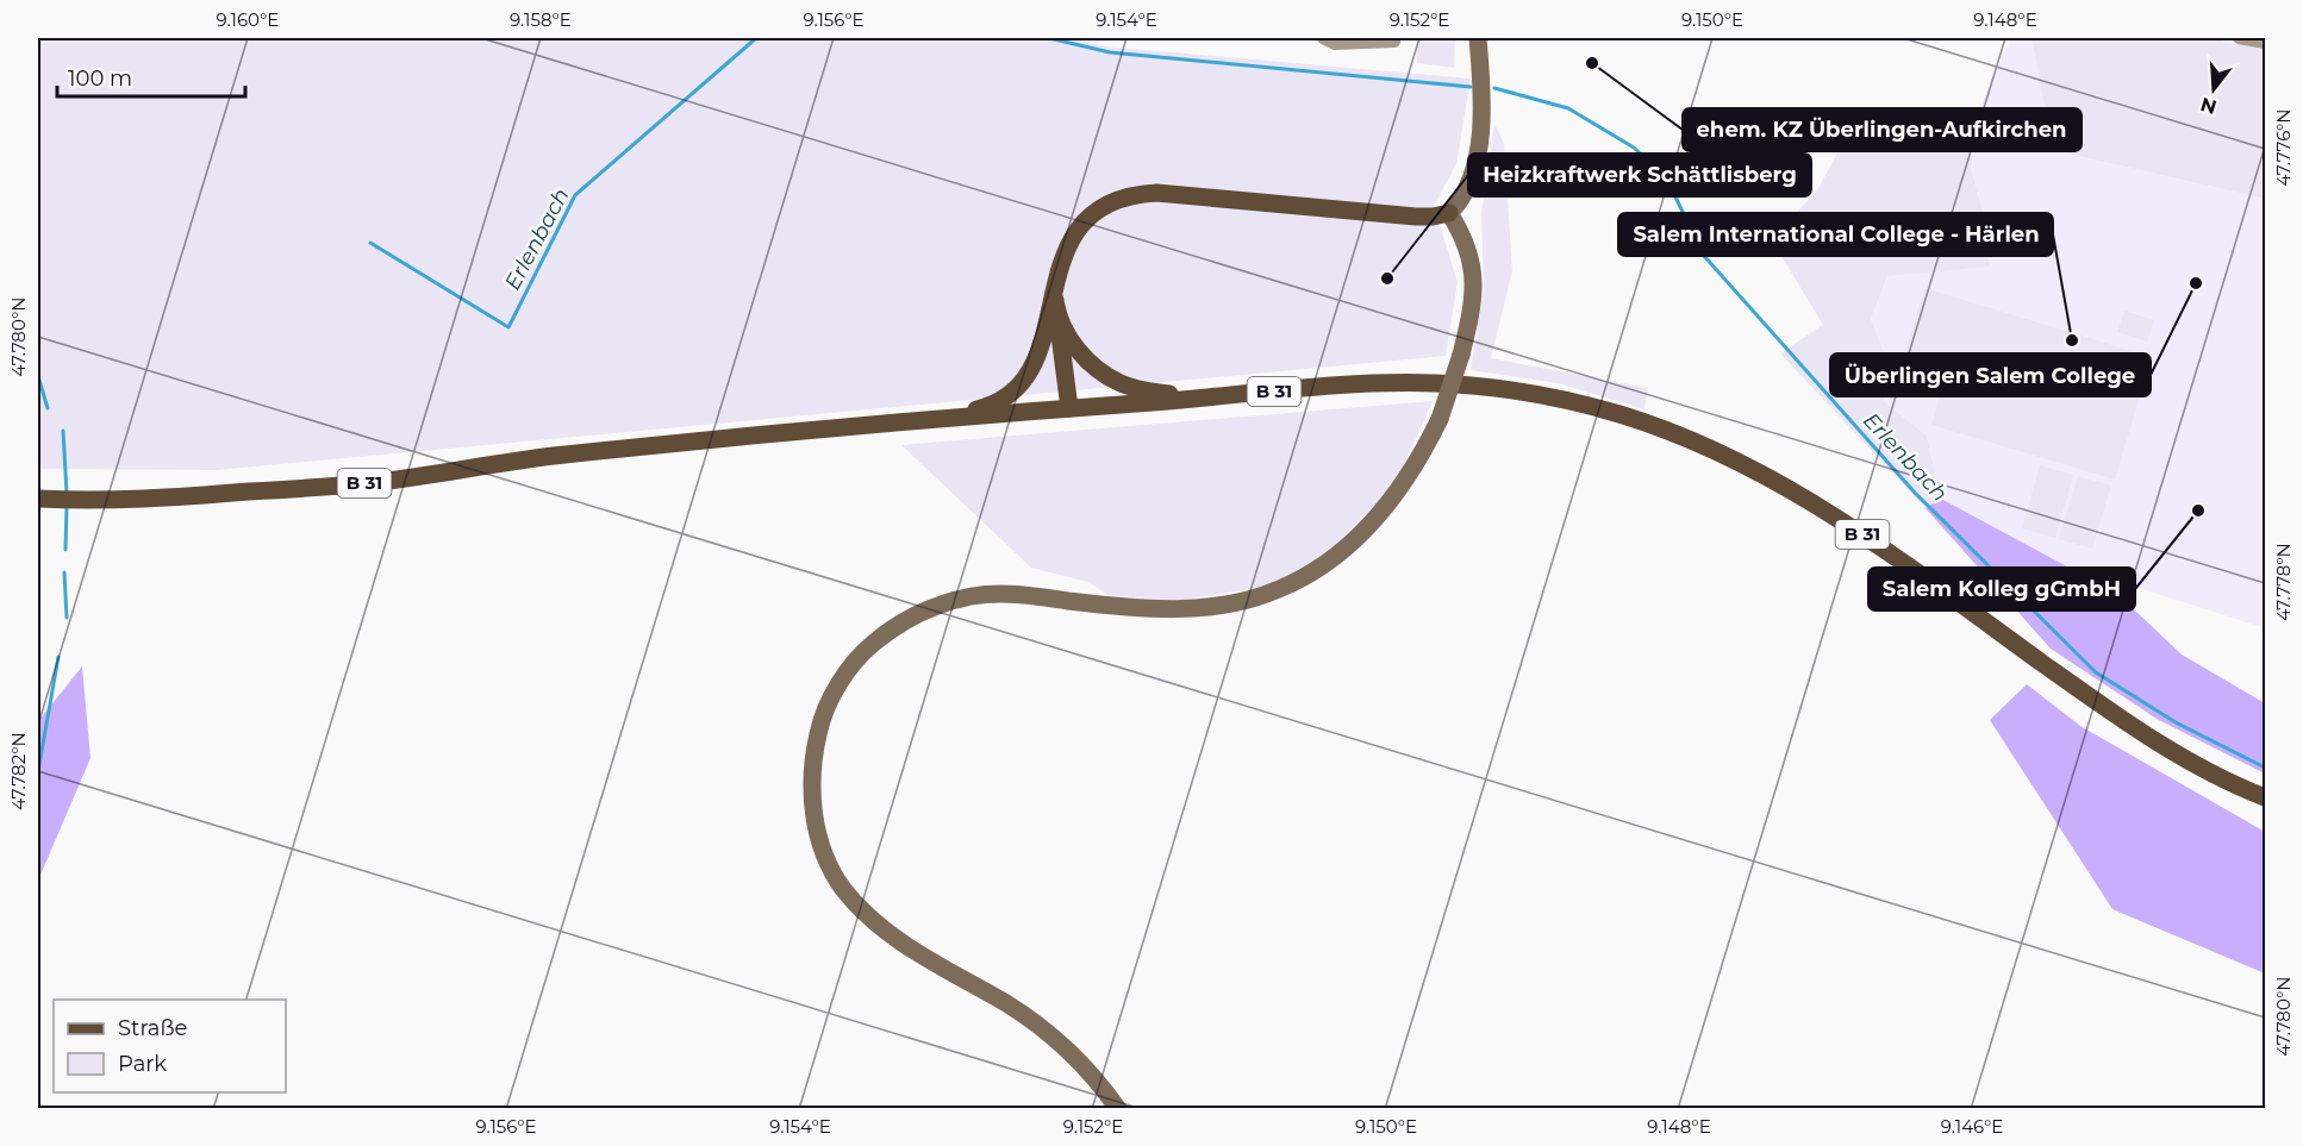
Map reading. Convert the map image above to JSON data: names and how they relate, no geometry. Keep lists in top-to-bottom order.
{
  "streets": {
    "main road": ["B 31"]
  },
  "water": ["Erlenbach"],
  "places": [
    "ehem. KZ Überlingen-Aufkirchen",
    "Heizkraftwerk Schättlisberg",
    "Überlingen Salem College",
    "Salem International College - Härlen",
    "Salem Kolleg gGmbH"
  ],
  "legend": ["Straße", "Park"],
  "scale_bar": "100 m",
  "north": "bottom",
  "coordinates": [
    "9.160°E",
    "9.158°E",
    "9.156°E",
    "9.154°E",
    "9.152°E",
    "9.150°E",
    "9.148°E",
    "47.776°N",
    "47.780°N",
    "47.778°N",
    "47.782°N",
    "9.146°E"
  ]
}
